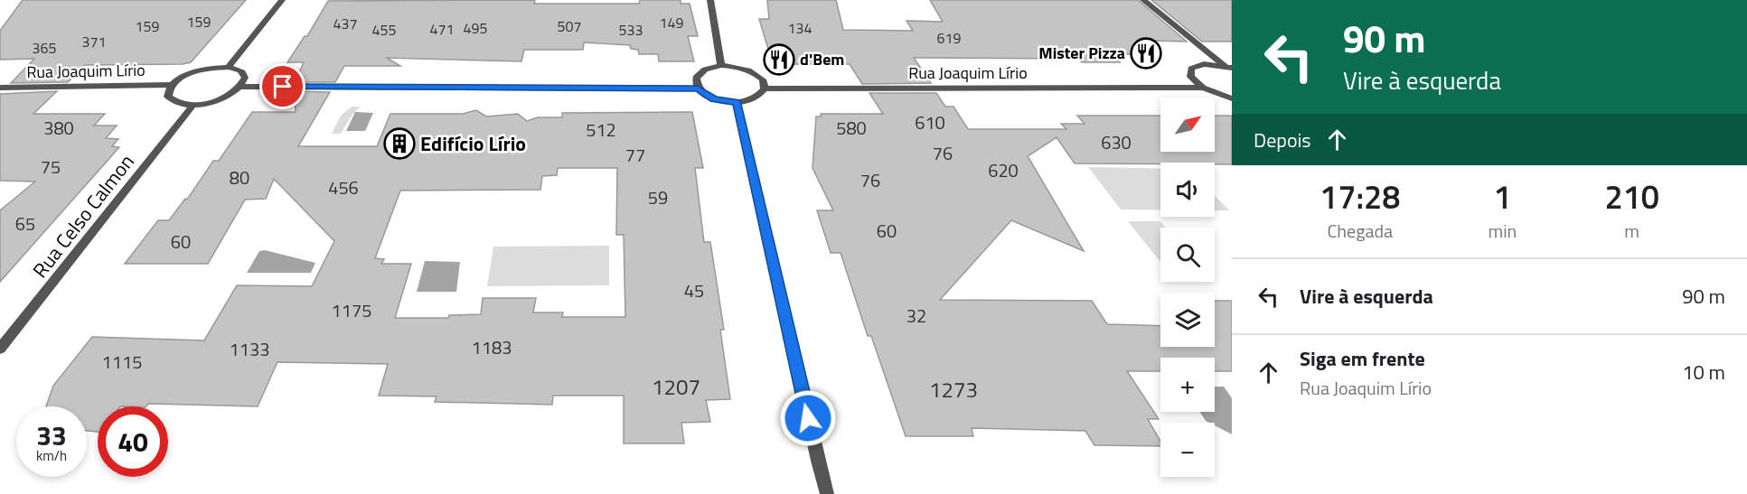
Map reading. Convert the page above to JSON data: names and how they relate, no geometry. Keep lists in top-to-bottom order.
{
  "streets": {
    "street": ["Rua Joaquim Lírio", "Rua Celso Calmon"]
  },
  "places": {
    "restaurant": ["Mister Pizza", "d'Bem"],
    "building": ["Edifício Lírio"]
  },
  "house_numbers": [
    "159",
    "149",
    "437",
    "159",
    "507",
    "495",
    "134",
    "471",
    "455",
    "533",
    "619",
    "371",
    "365",
    "610",
    "380",
    "580",
    "512",
    "630",
    "76",
    "77",
    "75",
    "620",
    "80",
    "76",
    "456",
    "59",
    "65",
    "60",
    "60",
    "45",
    "1175",
    "32",
    "1183",
    "1133",
    "1115",
    "1207",
    "1273"
  ],
  "north": "top right",
  "page": {
    "turn": ["90 m", "Vire à esquerda"],
    "map_buttons": ["+", "−"],
    "then": "Depois",
    "eta": [
      "17:28",
      "Chegada",
      "1",
      "min",
      "210",
      "m"
    ],
    "list": [
      {
        "name": "Vire à esquerda",
        "value": "90 m"
      },
      {
        "name": "Siga em frente",
        "note": "Rua Joaquim Lírio",
        "value": "10 m"
      }
    ],
    "speed": "33 km/h",
    "limit": "40"
  }
}
